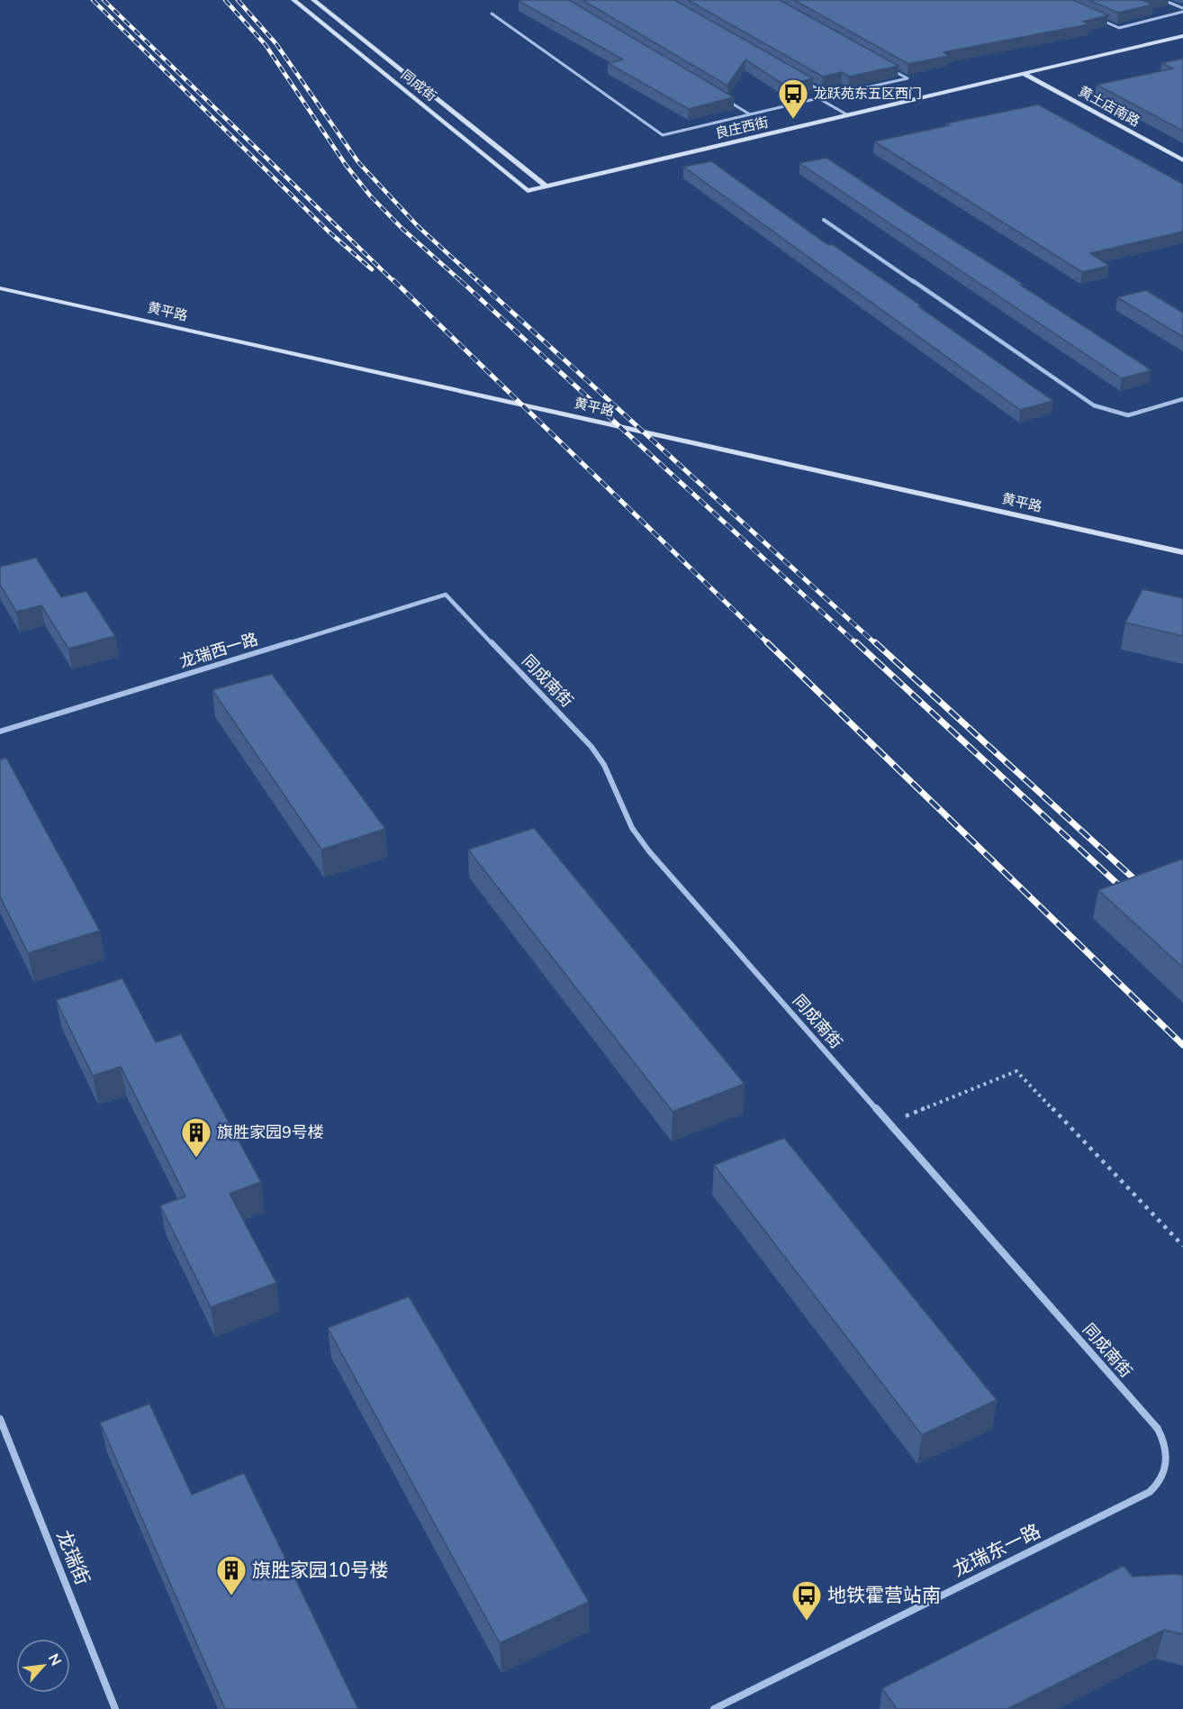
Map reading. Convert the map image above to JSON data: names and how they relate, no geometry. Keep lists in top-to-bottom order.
{
  "streets": {
    "main road": [
      "同成街",
      "黄土店南路",
      "良庄西街",
      "黄平路"
    ],
    "street": [
      "龙瑞西一路",
      "同成南街",
      "龙瑞东一路",
      "龙瑞街"
    ]
  },
  "crossings": [
    ["同成街", "良庄西街"],
    ["黄土店南路", "良庄西街"],
    ["龙瑞西一路", "同成南街"],
    ["同成南街", "龙瑞东一路"]
  ],
  "places": {
    "bus stop": ["龙跃苑东五区西门", "地铁霍营站南"],
    "building": ["旗胜家园9号楼", "旗胜家园10号楼"]
  },
  "north": "top right"
}
